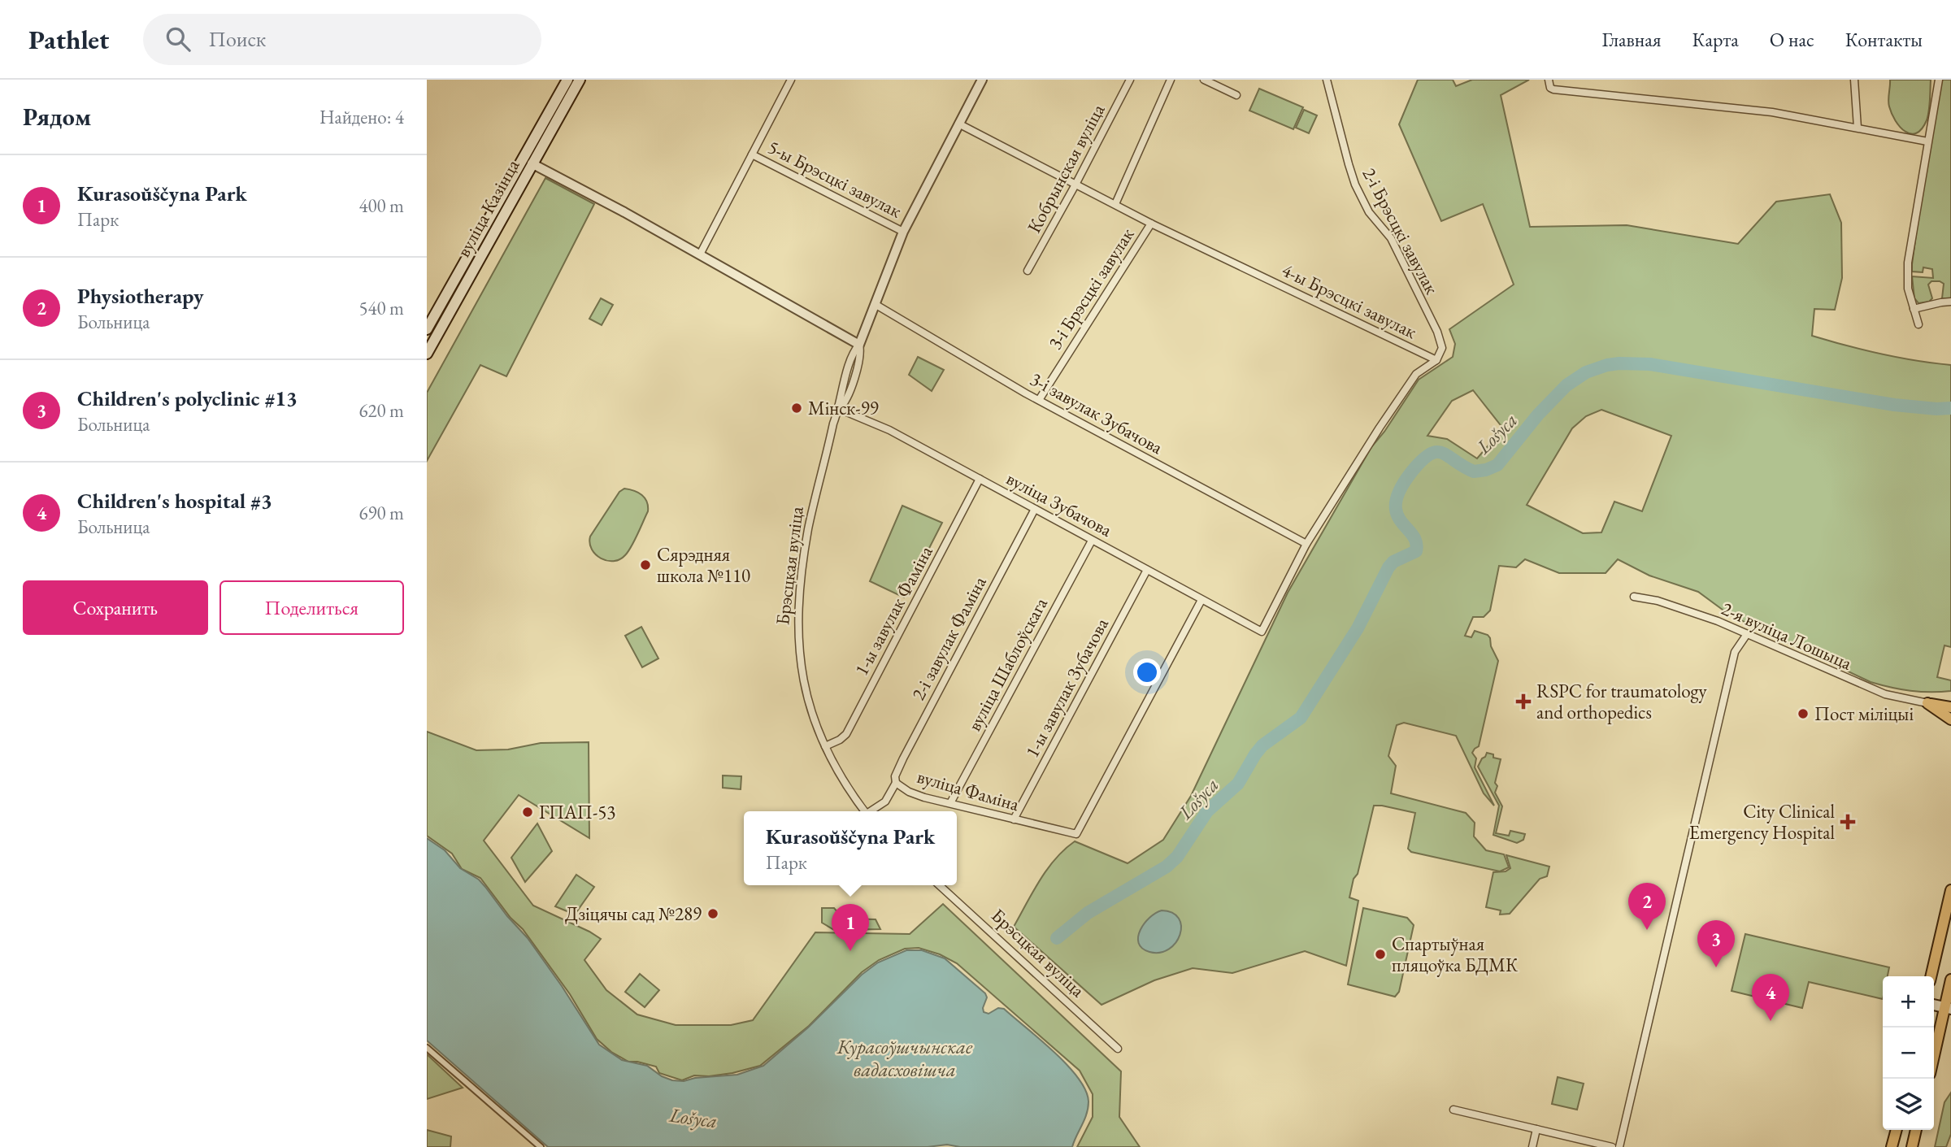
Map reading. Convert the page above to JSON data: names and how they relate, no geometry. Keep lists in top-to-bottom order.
{
  "streets": {
    "main road": ["вуліца Казінца"],
    "street": [
      "Кобрынская вуліца",
      "5-ы Брэсцкі завулак",
      "2-і Брэсцкі завулак",
      "3-і Брэсцкі завулак",
      "4-ы Брэсцкі завулак",
      "3-і завулак Зубачова",
      "вуліца Зубачова",
      "Брэсцкая вуліца",
      "1-ы завулак Фаміна",
      "2-я вуліца Лошыца",
      "2-і завулак Фаміна",
      "вуліца Шаблоўскага",
      "1-ы завулак Зубачова",
      "вуліца Фаміна"
    ]
  },
  "crossings": [
    ["Кобрынская вуліца", "4-ы Брэсцкі завулак"],
    ["5-ы Брэсцкі завулак", "Брэсцкая вуліца"],
    ["2-і Брэсцкі завулак", "4-ы Брэсцкі завулак"],
    ["3-і Брэсцкі завулак", "4-ы Брэсцкі завулак"],
    ["3-і Брэсцкі завулак", "3-і завулак Зубачова"],
    ["4-ы Брэсцкі завулак", "Брэсцкая вуліца"],
    ["3-і завулак Зубачова", "вуліца Зубачова"],
    ["3-і завулак Зубачова", "Брэсцкая вуліца"],
    ["вуліца Зубачова", "Брэсцкая вуліца"],
    ["вуліца Зубачова", "1-ы завулак Фаміна"],
    ["вуліца Зубачова", "2-і завулак Фаміна"],
    ["вуліца Зубачова", "вуліца Шаблоўскага"],
    ["вуліца Зубачова", "1-ы завулак Зубачова"],
    ["вуліца Зубачова", "вуліца Фаміна"],
    ["Брэсцкая вуліца", "1-ы завулак Фаміна"],
    ["2-і завулак Фаміна", "вуліца Фаміна"],
    ["вуліца Шаблоўскага", "вуліца Фаміна"],
    ["1-ы завулак Зубачова", "вуліца Фаміна"]
  ],
  "water": ["Lošyca", "Курасоўшчынскае вадасховішча"],
  "places": {
    "other": [
      "Мінск-99",
      "Сярэдняя школа №110",
      "Пост міліцыі",
      "ГПАП-53",
      "Дзіцячы сад №289",
      "Спартыўная пляцоўка БДМК"
    ],
    "health": ["RSPC for traumatology and orthopedics", "City Clinical Emergency Hospital"]
  },
  "page": {
    "header": "Pathlet",
    "search": "Поиск",
    "nav": [
      "Главная",
      "Карта",
      "О нас",
      "Контакты"
    ],
    "heading": ["Рядом", "Найдено: 4"],
    "list": [
      {
        "mark": "1",
        "name": "Kurasoŭščyna Park",
        "note": "Парк",
        "value": "400 m"
      },
      {
        "mark": "2",
        "name": "Physiotherapy",
        "note": "Больница",
        "value": "540 m"
      },
      {
        "mark": "3",
        "name": "Children's polyclinic #13",
        "note": "Больница",
        "value": "620 m"
      },
      {
        "mark": "4",
        "name": "Children's hospital #3",
        "note": "Больница",
        "value": "690 m"
      }
    ],
    "buttons": ["Сохранить", "Поделиться"],
    "popup": ["Kurasoŭščyna Park", "Парк"],
    "pins": [
      "2",
      "1",
      "3",
      "4"
    ],
    "map_buttons": ["+", "−"]
  }
}
